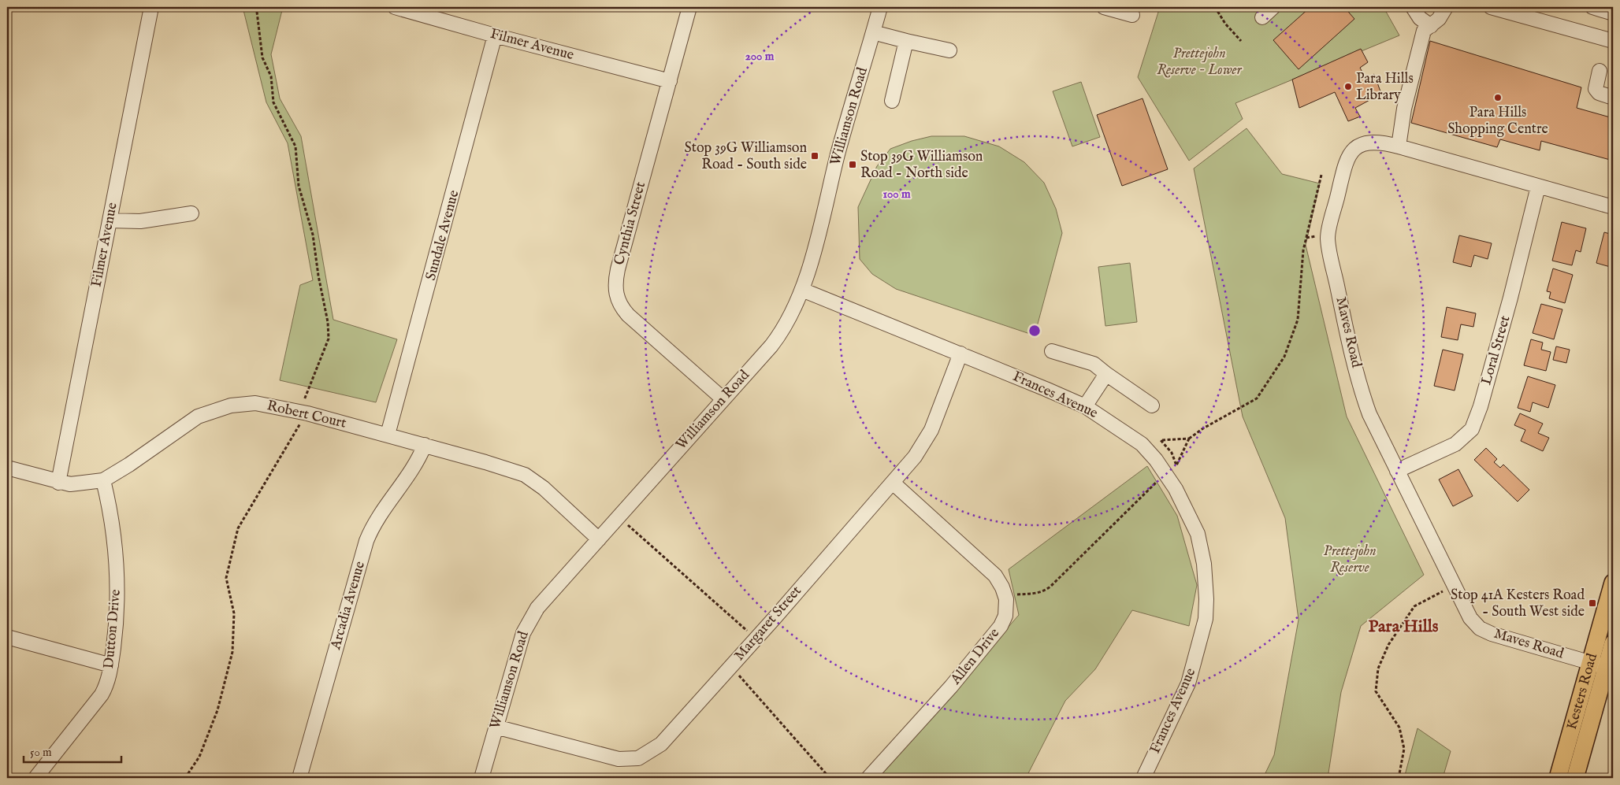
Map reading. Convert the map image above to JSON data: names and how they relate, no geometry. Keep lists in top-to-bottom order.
{
  "streets": {
    "main road": ["Kesters Road"],
    "street": [
      "Filmer Avenue",
      "Williamson Road",
      "Cynthia Street",
      "Sundale Avenue",
      "Maves Road",
      "Loral Street",
      "Frances Avenue",
      "Robert Court",
      "Arcadia Avenue",
      "Margaret Street",
      "Dutton Drive",
      "Allen Drive"
    ]
  },
  "crossings": [
    ["Filmer Avenue", "Cynthia Street"],
    ["Filmer Avenue", "Sundale Avenue"],
    ["Filmer Avenue", "Robert Court"],
    ["Williamson Road", "Cynthia Street"],
    ["Williamson Road", "Frances Avenue"],
    ["Williamson Road", "Robert Court"],
    ["Williamson Road", "Margaret Street"],
    ["Sundale Avenue", "Robert Court"],
    ["Maves Road", "Loral Street"],
    ["Maves Road", "Kesters Road"],
    ["Frances Avenue", "Margaret Street"],
    ["Robert Court", "Arcadia Avenue"],
    ["Robert Court", "Dutton Drive"],
    ["Margaret Street", "Allen Drive"]
  ],
  "districts": ["Para Hills"],
  "parks": ["Prettejohn Reserve - Lower", "Prettejohn Reserve"],
  "places": {
    "other": ["Para Hills Library", "Para Hills Shopping Centre"],
    "transit": ["Stop 39G Williamson Road - South side", "Stop 39G Williamson Road - North side", "Stop 41A Kesters Road - South West side"]
  },
  "scale_bar": "50 m",
  "rings": ["200 m", "100 m"]
}
